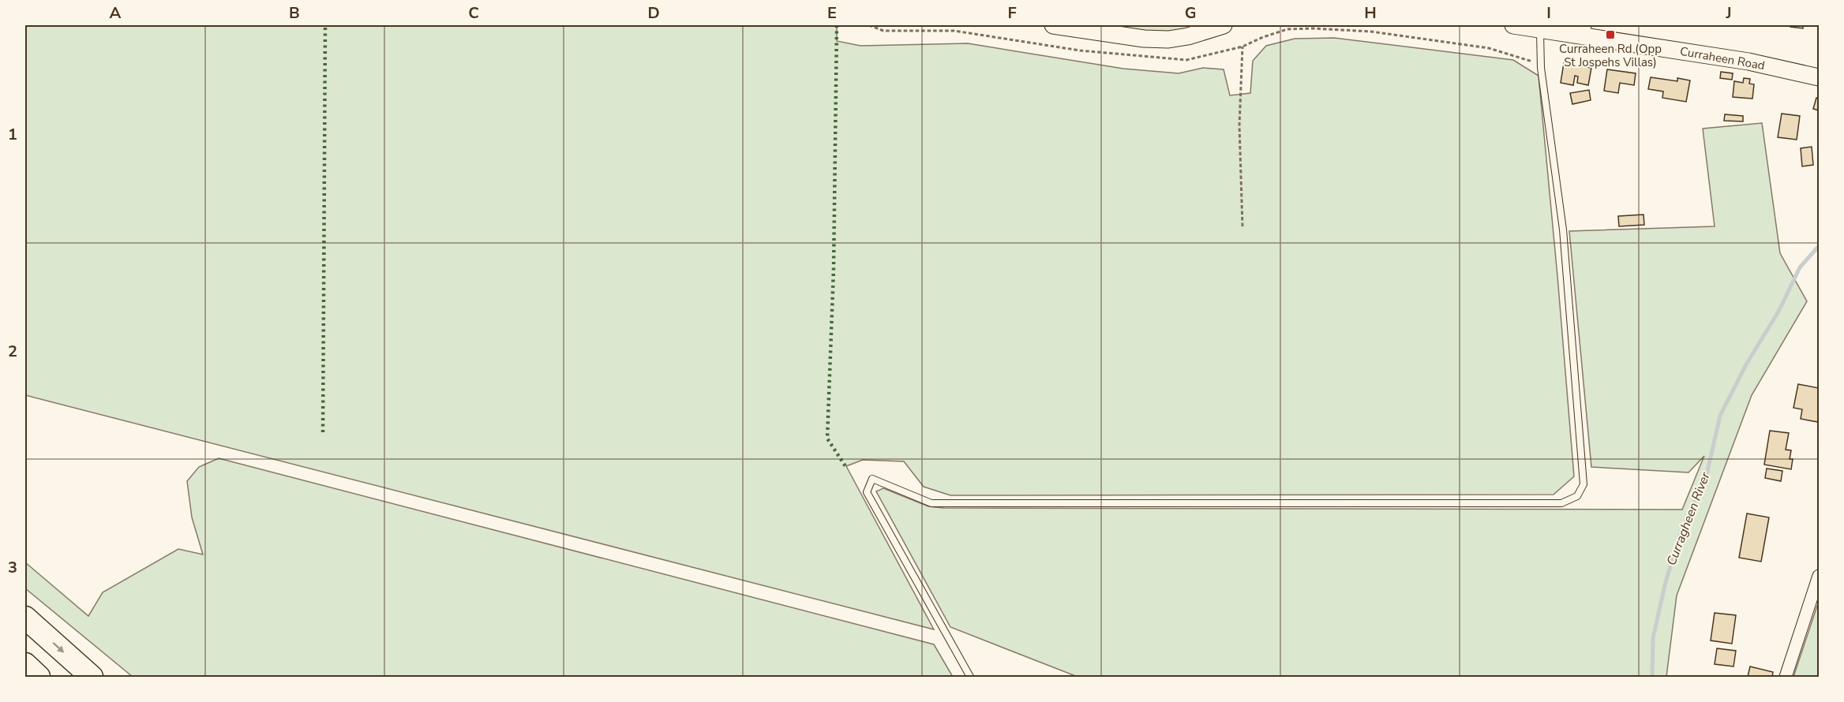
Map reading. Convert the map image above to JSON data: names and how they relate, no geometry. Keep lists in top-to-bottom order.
{
  "streets": {
    "street": ["Curraheen Road"]
  },
  "water": ["Curragheen River"],
  "places": {
    "transit": ["Curraheen Rd (Opp St Jospehs Villas)"]
  },
  "grid": {
    "columns": [
      "A",
      "B",
      "C",
      "D",
      "E",
      "F",
      "G",
      "H",
      "I",
      "J"
    ],
    "rows": ["1", "2", "3"]
  }
}
